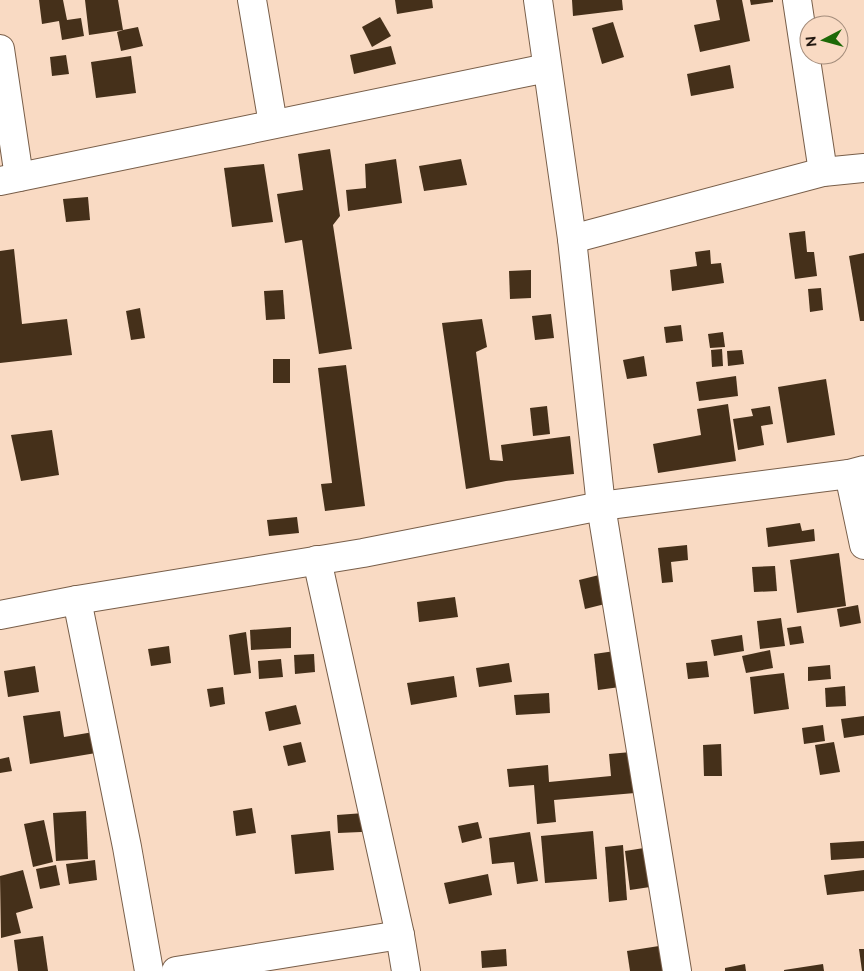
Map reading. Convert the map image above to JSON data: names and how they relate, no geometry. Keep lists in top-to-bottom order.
{
  "north": "left"
}
